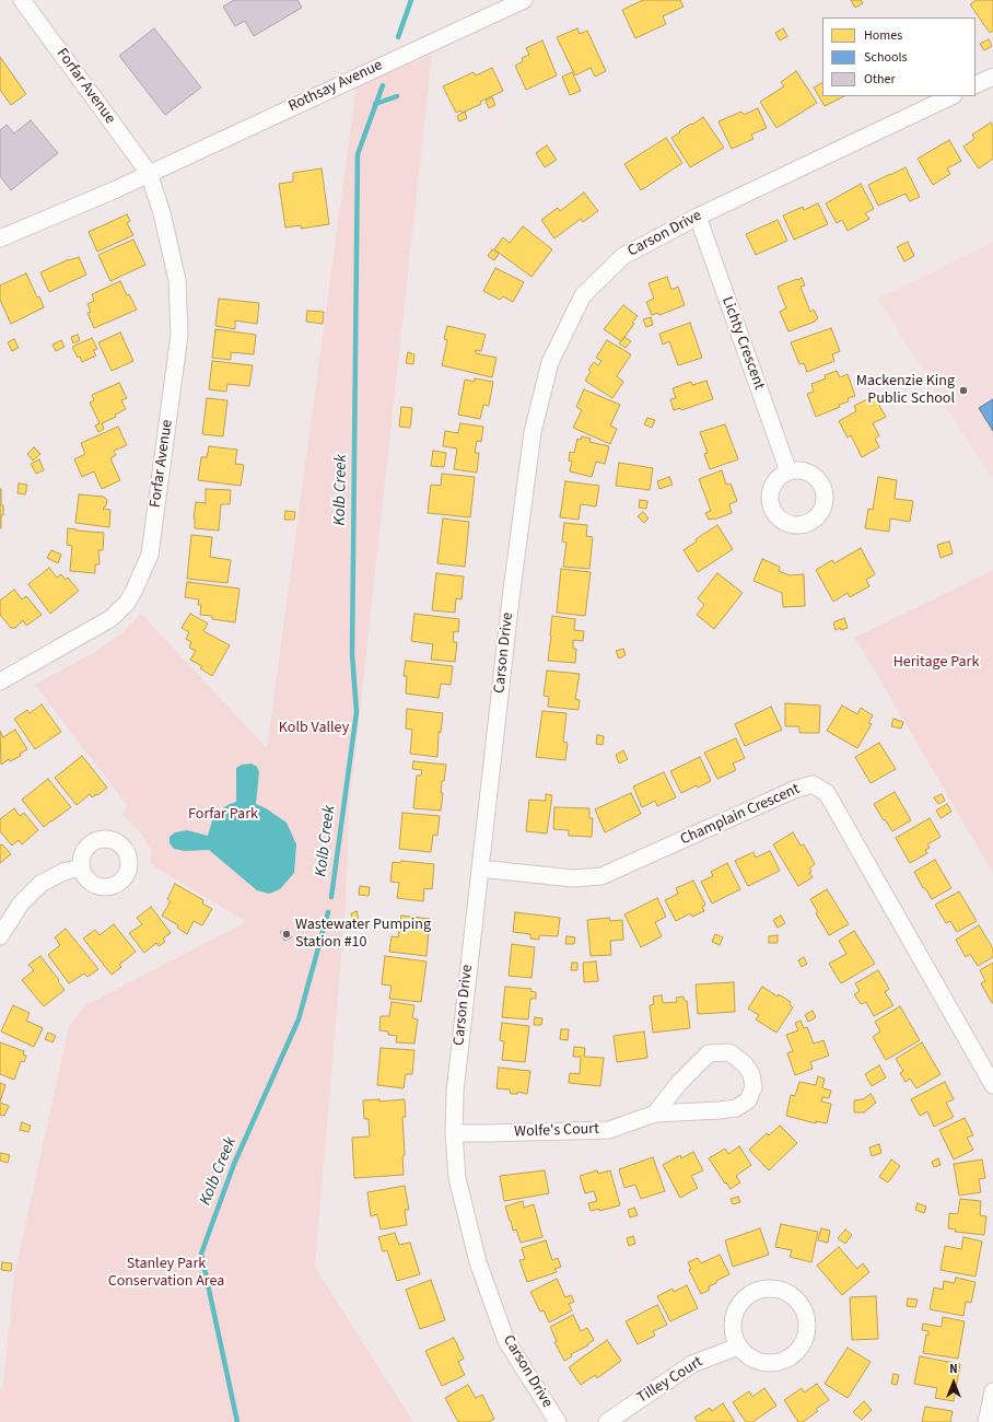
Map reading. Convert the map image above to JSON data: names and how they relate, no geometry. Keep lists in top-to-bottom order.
{
  "streets": {
    "street": [
      "Forfar Avenue",
      "Rothsay Avenue",
      "Carson Drive",
      "Lichty Crescent",
      "Champlain Crescent",
      "Wolfe's Court",
      "Tilley Court"
    ]
  },
  "crossings": [
    ["Forfar Avenue", "Rothsay Avenue"],
    ["Carson Drive", "Lichty Crescent"],
    ["Carson Drive", "Champlain Crescent"],
    ["Carson Drive", "Wolfe's Court"]
  ],
  "water": ["Kolb Creek"],
  "parks": [
    "Heritage Park",
    "Kolb Valley",
    "Forfar Park",
    "Stanley Park Conservation Area"
  ],
  "places": ["Mackenzie King Public School", "Wastewater Pumping Station #10"],
  "legend": ["Homes", "Schools", "Other"],
  "north": "top"
}
